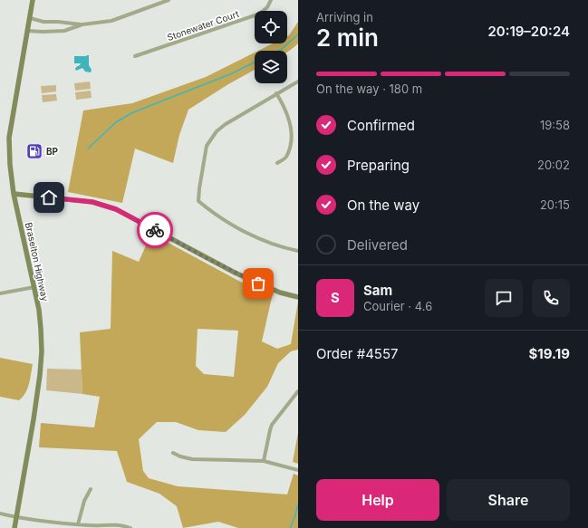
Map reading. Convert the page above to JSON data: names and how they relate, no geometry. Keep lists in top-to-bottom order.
{
  "streets": {
    "main road": ["Braselton Highway"],
    "street": ["Stonewater Court"]
  },
  "places": {
    "fuel station": ["BP"]
  },
  "page": {
    "heading": ["2 min", "Arriving in", "20:19–20:24"],
    "panel": [
      "Sam",
      "Courier · 4.6",
      "Order #4557",
      "$19.19"
    ],
    "bar": "On the way · 180 m",
    "list": [
      ["Confirmed", "19:58"],
      ["Preparing", "20:02"],
      ["On the way", "20:15"],
      "Delivered"
    ],
    "round": "S",
    "buttons": ["Help", "Share"]
  }
}
